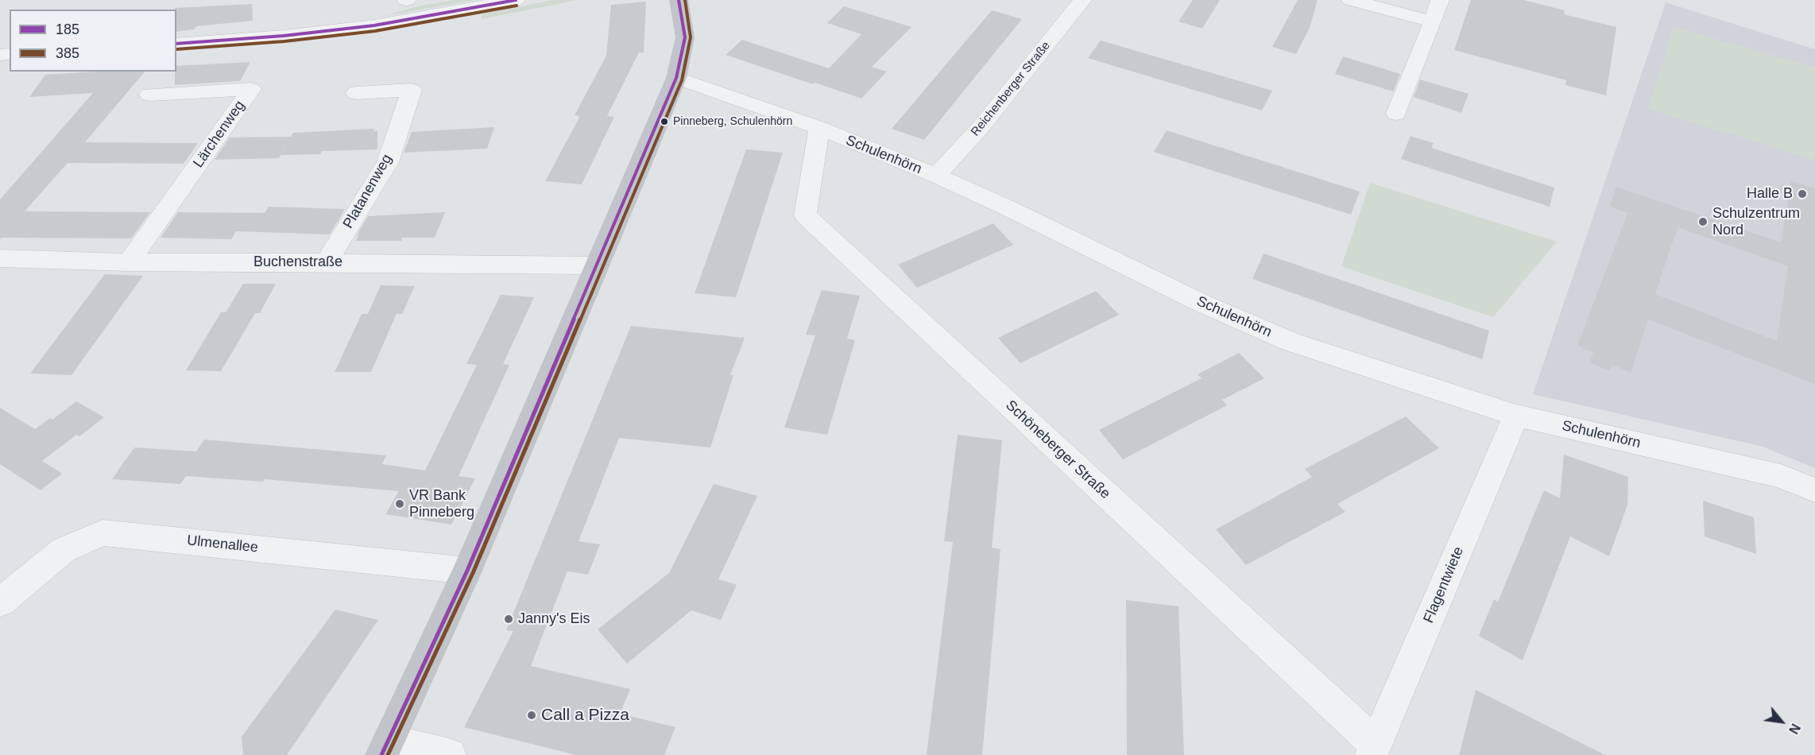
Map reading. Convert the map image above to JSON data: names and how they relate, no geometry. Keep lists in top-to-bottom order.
{
  "streets": {
    "street": [
      "Reichenberger Straße",
      "Lärchenweg",
      "Schulenhörn",
      "Platanenweg",
      "Buchenstraße",
      "Schöneberger Straße",
      "Ulmenallee",
      "Flagentwiete"
    ]
  },
  "crossings": [
    ["Reichenberger Straße", "Schulenhörn"],
    ["Lärchenweg", "Buchenstraße"],
    ["Schulenhörn", "Schöneberger Straße"],
    ["Schulenhörn", "Flagentwiete"],
    ["Platanenweg", "Buchenstraße"],
    ["Schöneberger Straße", "Flagentwiete"]
  ],
  "places": [
    "Pinneberg, Schulenhörn",
    "Halle B",
    "Schulzentrum Nord",
    "VR Bank Pinneberg",
    "Janny's Eis",
    "Call a Pizza"
  ],
  "lines": ["transit line 185", "transit line 385"],
  "legend": ["185", "385"],
  "north": "bottom right"
}
